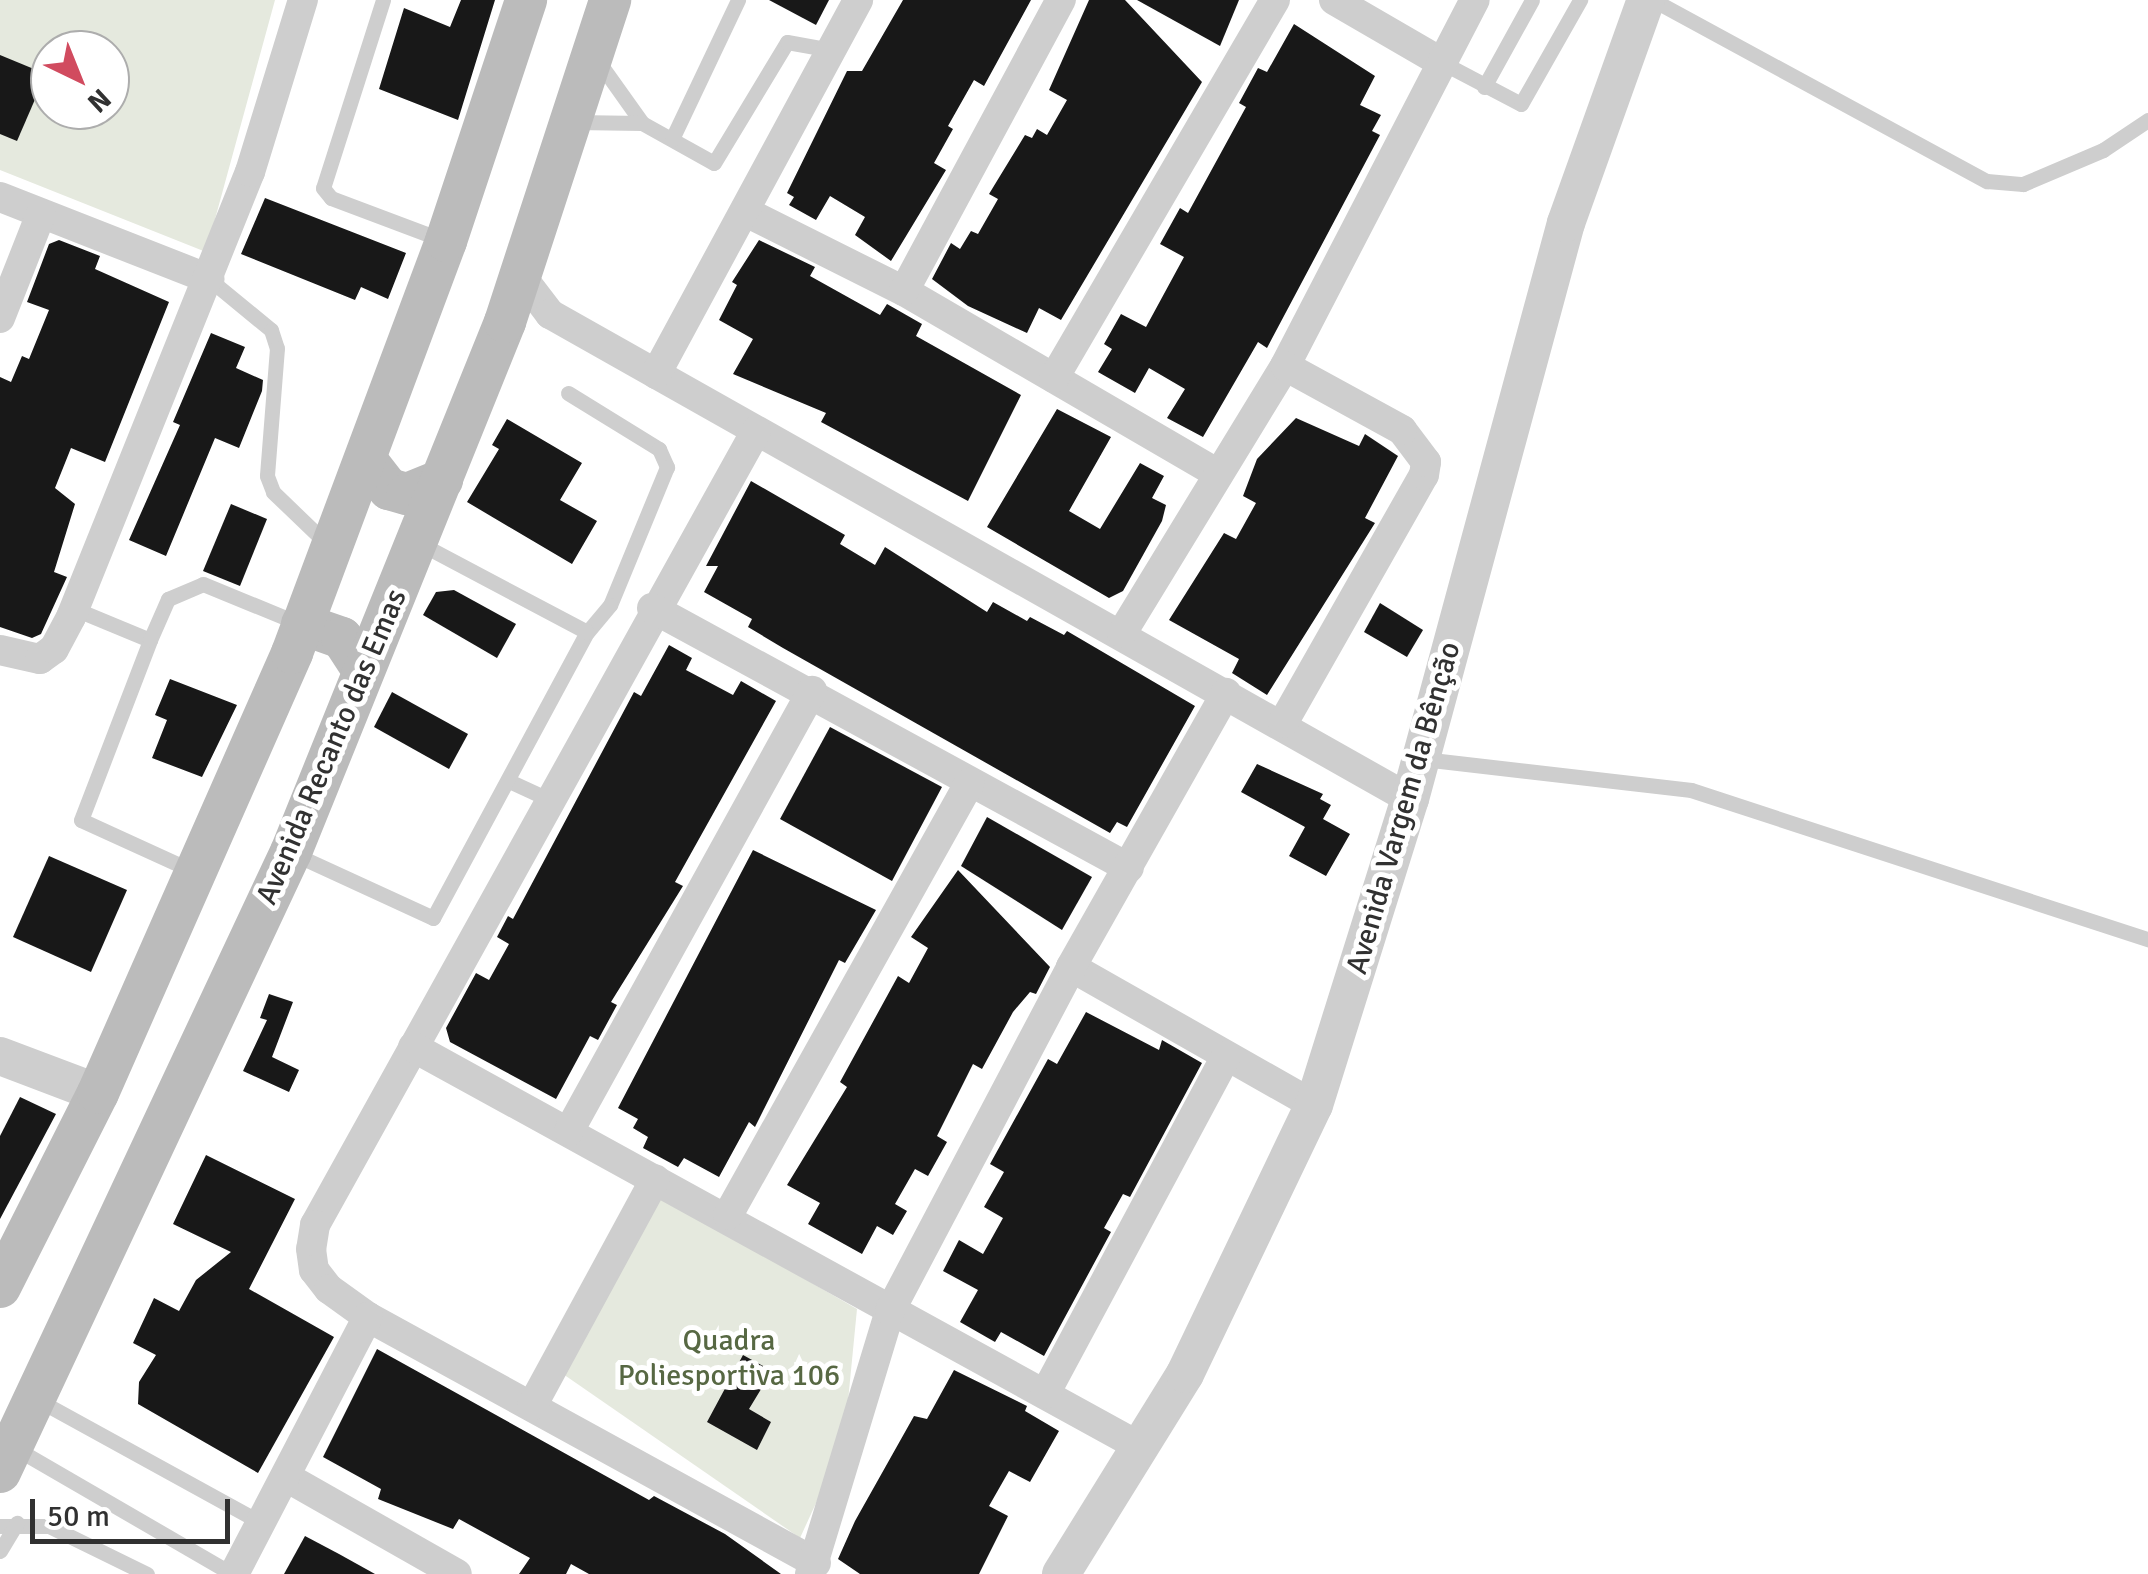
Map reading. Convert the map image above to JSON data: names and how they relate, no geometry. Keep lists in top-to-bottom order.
{
  "streets": {
    "main road": ["Avenida Recanto das Emas"],
    "street": ["Avenida Vargem da Bênção"]
  },
  "parks": ["Quadra Poliesportiva 106"],
  "scale_bar": "50 m",
  "north": "bottom right"
}
